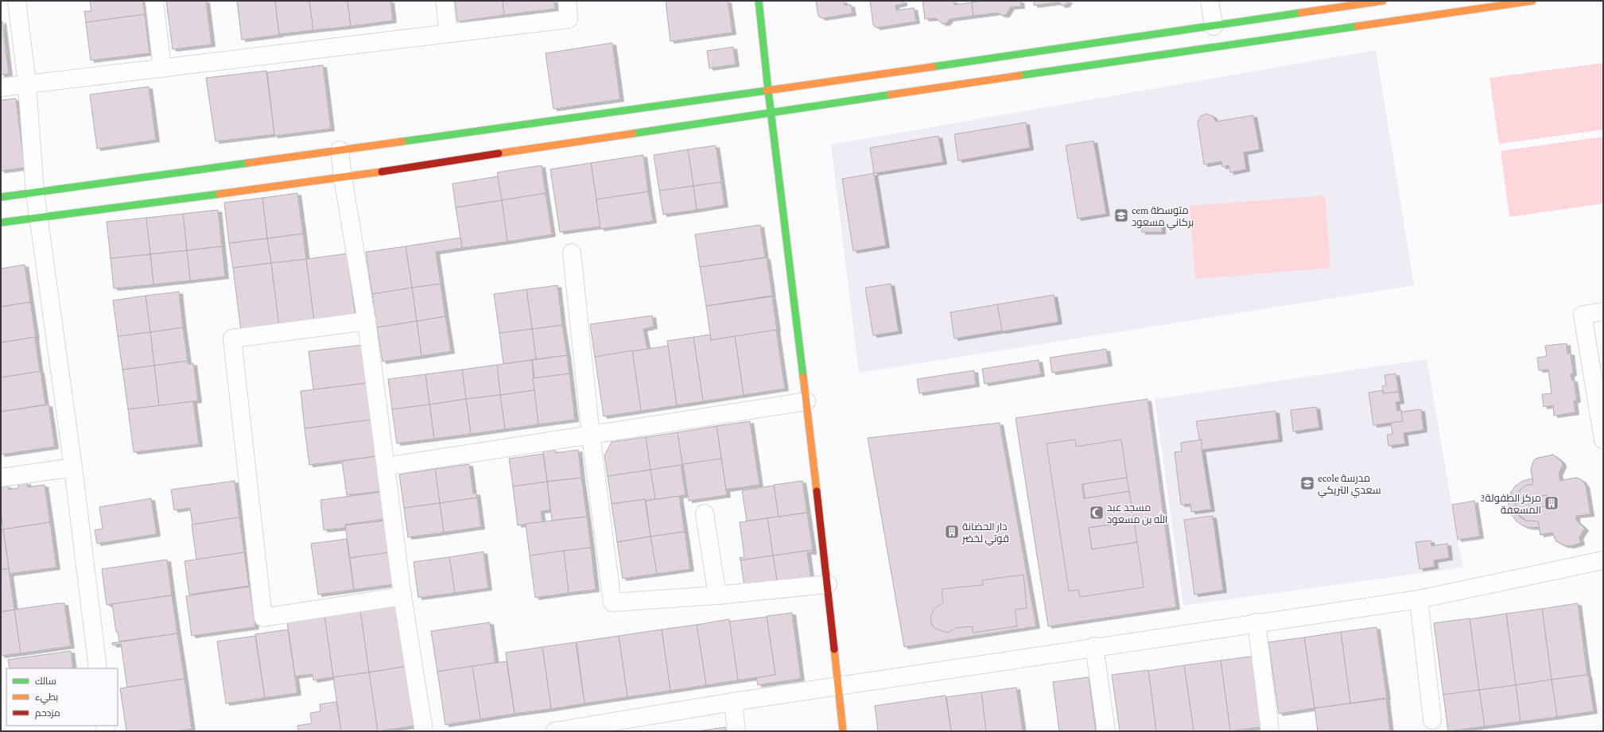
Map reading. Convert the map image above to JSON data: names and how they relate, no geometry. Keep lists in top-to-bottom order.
{
  "places": {
    "school or university": ["cem متوسطة بركاني مسعود", "ecole مدرسة سعدي التريكي"],
    "building": ["3مركز الطفولة المسعفة", "دار الحضانة قوتي لخضر"],
    "mosque": ["مسجد عبد الله بن مسعود"]
  },
  "legend": ["سالك", "بطيء", "مزدحم"]
}
